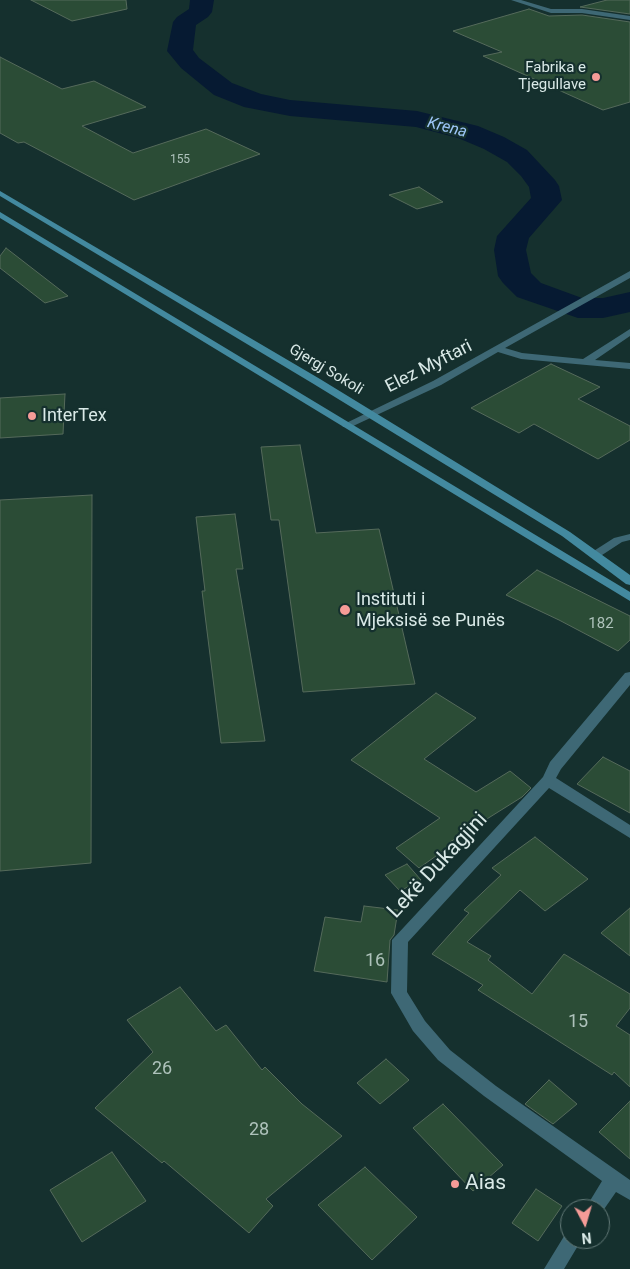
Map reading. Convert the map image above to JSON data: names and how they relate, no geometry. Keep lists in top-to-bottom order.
{
  "streets": {
    "main road": ["Gjergj Sokoli"],
    "street": ["Elez Myftari", "Lekë Dukagjini"]
  },
  "crossings": [
    ["Elez Myftari", "Gjergj Sokoli"]
  ],
  "water": ["Krena"],
  "places": [
    "Fabrika e Tjegullave",
    "InterTex",
    "Instituti i Mjeksisë se Punës",
    "Aias"
  ],
  "house_numbers": [
    "155",
    "182",
    "16",
    "15",
    "26",
    "28"
  ],
  "north": "bottom"
}
